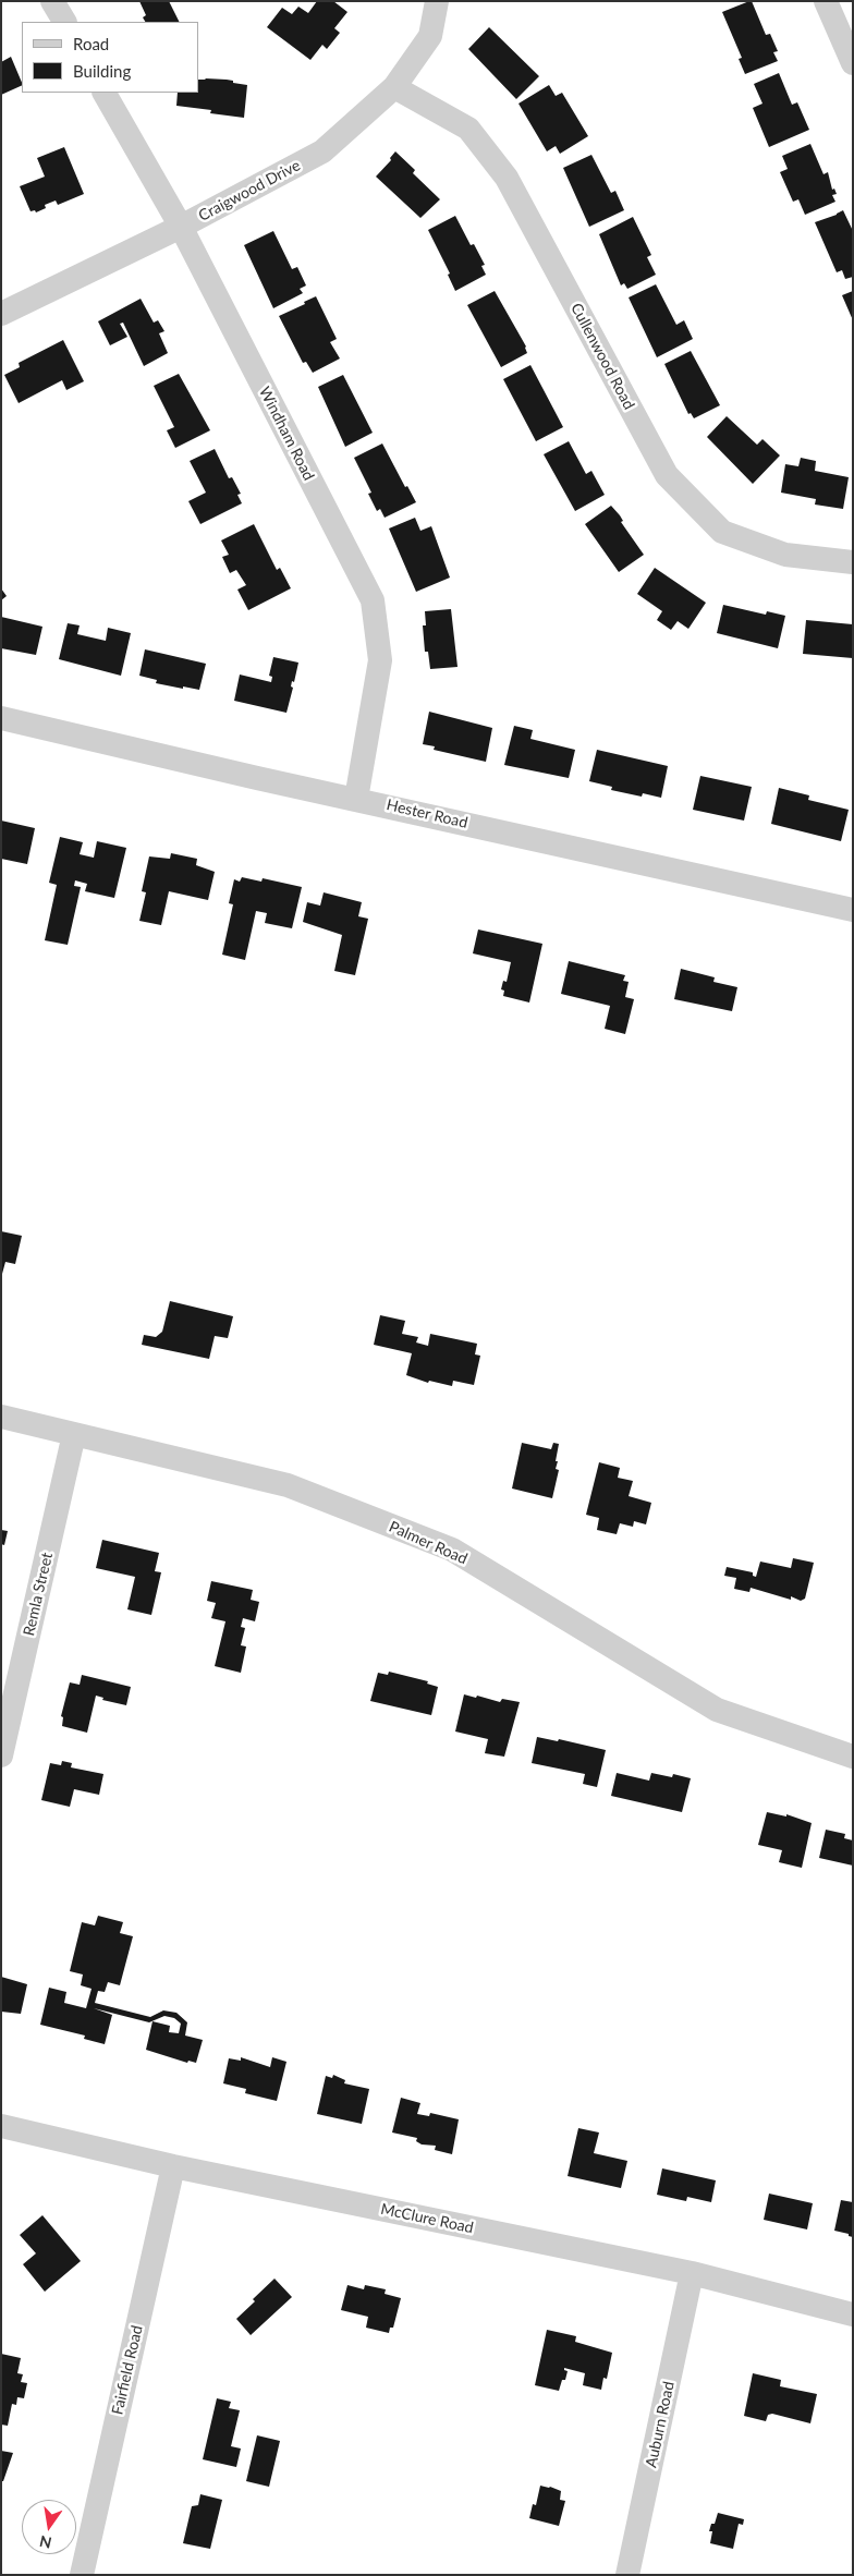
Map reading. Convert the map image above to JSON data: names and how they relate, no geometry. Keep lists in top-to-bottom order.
{
  "streets": {
    "street": [
      "Craigwood Drive",
      "Cullenwood Road",
      "Windham Road",
      "Hester Road",
      "Palmer Road",
      "Remla Street",
      "McClure Road",
      "Fairfield Road",
      "Auburn Road"
    ]
  },
  "crossings": [
    ["Craigwood Drive", "Cullenwood Road"],
    ["Craigwood Drive", "Windham Road"],
    ["Windham Road", "Hester Road"],
    ["Palmer Road", "Remla Street"],
    ["McClure Road", "Fairfield Road"],
    ["McClure Road", "Auburn Road"]
  ],
  "legend": ["Road", "Building"],
  "north": "bottom"
}
